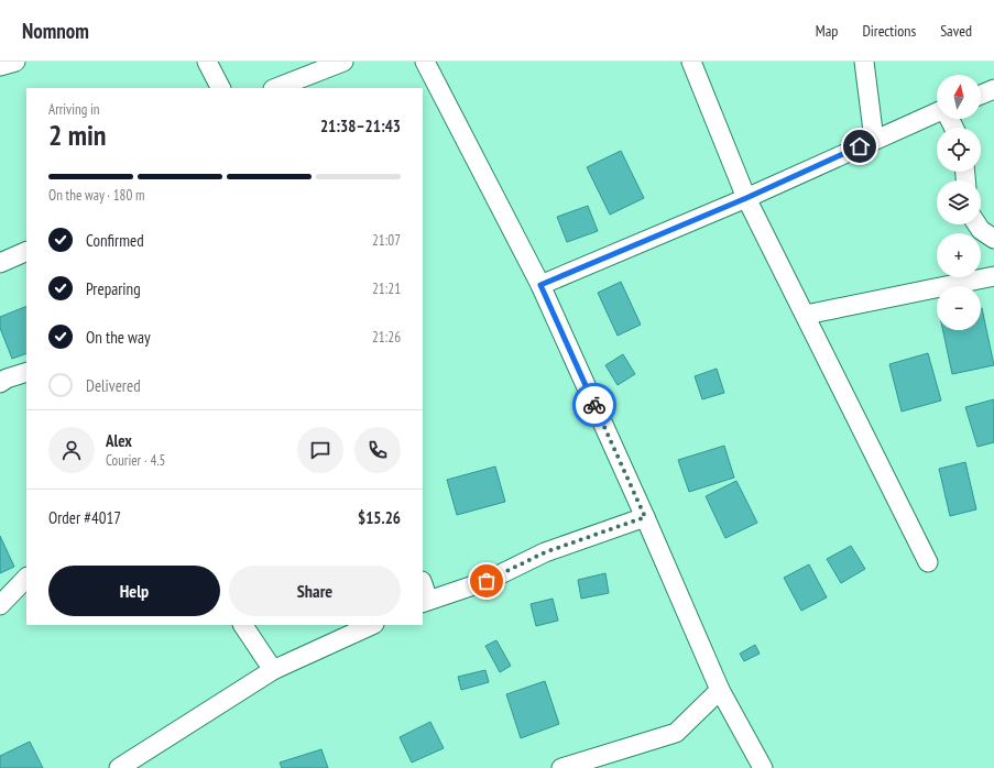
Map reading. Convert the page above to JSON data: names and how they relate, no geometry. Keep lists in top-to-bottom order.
{
  "north": "top",
  "page": {
    "header": "Nomnom",
    "nav": ["Map", "Directions", "Saved"],
    "map_buttons": ["+", "−"],
    "heading": ["2 min", "Arriving in", "21:38–21:43"],
    "panel": [
      "Alex",
      "Courier · 4.5",
      "Order #4017",
      "$15.26"
    ],
    "bar": "On the way · 180 m",
    "list": [
      ["Confirmed", "21:07"],
      ["Preparing", "21:21"],
      ["On the way", "21:26"],
      "Delivered"
    ],
    "buttons": ["Help", "Share"]
  }
}
